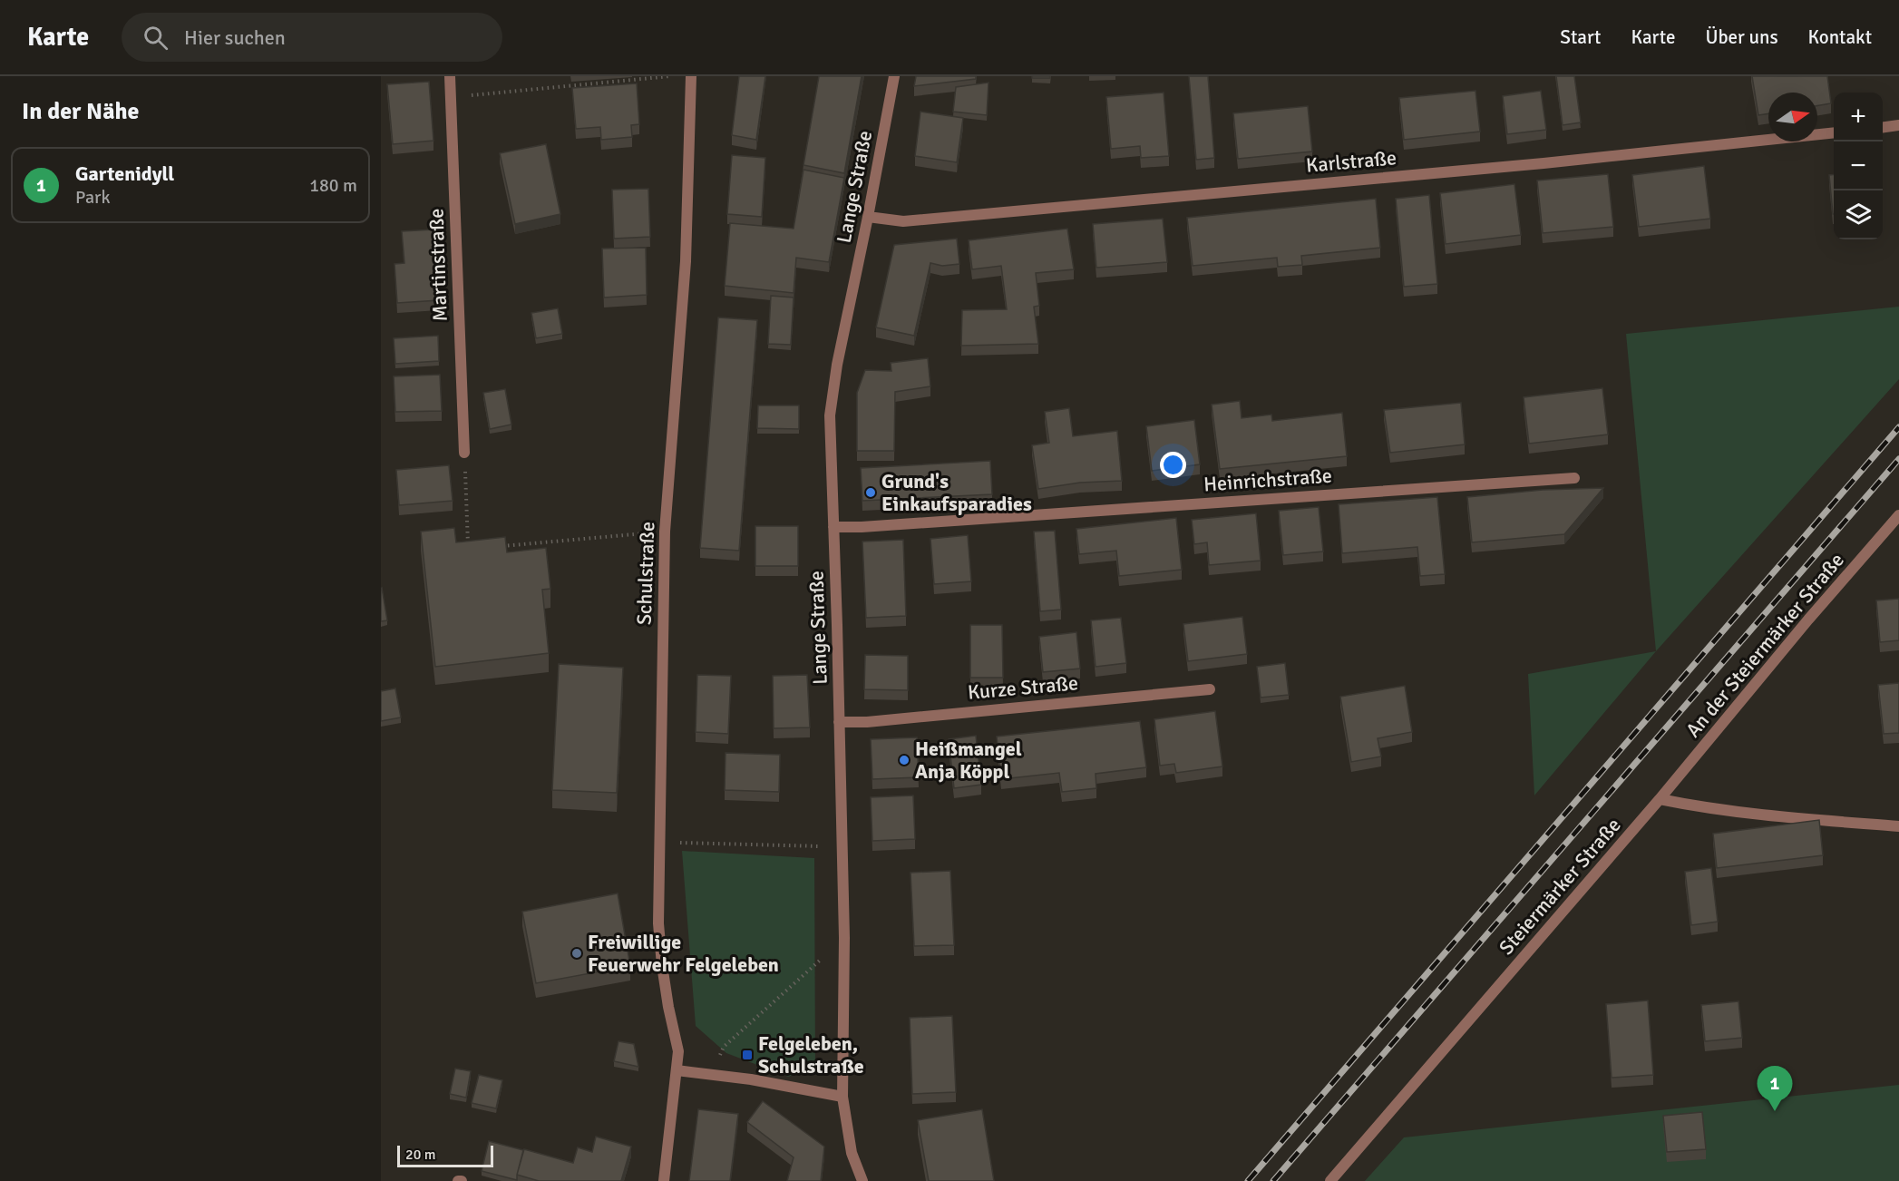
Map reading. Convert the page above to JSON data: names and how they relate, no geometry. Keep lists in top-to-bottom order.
{
  "streets": {
    "street": [
      "Karlstraße",
      "Lange Straße",
      "Martinstraße",
      "Heinrichstraße",
      "Schulstraße",
      "An der Steiermärker Straße",
      "Kurze Straße",
      "Steiermärker Straße"
    ]
  },
  "crossings": [
    ["Karlstraße", "Lange Straße"],
    ["Lange Straße", "Heinrichstraße"],
    ["Lange Straße", "Kurze Straße"],
    ["An der Steiermärker Straße", "Steiermärker Straße"]
  ],
  "places": {
    "other": ["Grund's Einkaufsparadies", "Heißmangel Anja Köppl", "Freiwillige Feuerwehr Felgeleben"],
    "transit": ["Felgeleben, Schulstraße"]
  },
  "scale_bar": "20 m",
  "north": "right",
  "page": {
    "header": "Karte",
    "search": "Hier suchen",
    "nav": [
      "Start",
      "Karte",
      "Über uns",
      "Kontakt"
    ],
    "heading": "In der Nähe",
    "map_buttons": ["+", "−"],
    "list": [
      {
        "mark": "1",
        "name": "Gartenidyll",
        "note": "Park",
        "value": "180 m"
      }
    ],
    "pins": "1",
    "scale": "20 m"
  }
}
